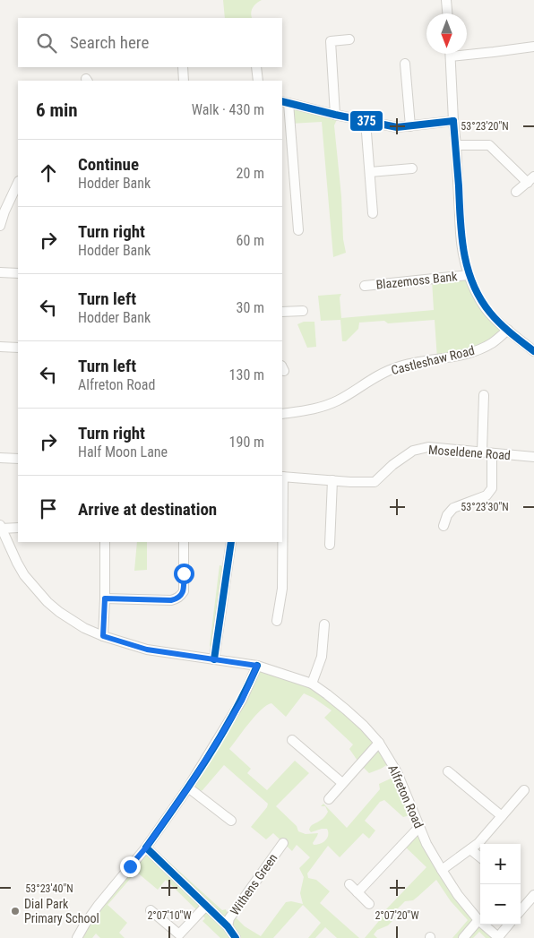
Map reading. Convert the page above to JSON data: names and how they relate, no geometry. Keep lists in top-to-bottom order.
{
  "streets": {
    "street": [
      "Blazemoss Bank",
      "Castleshaw Road",
      "Moseldene Road",
      "Alfreton Road",
      "Withens Green"
    ]
  },
  "places": ["Dial Park Primary School"],
  "lines": ["transit line 375"],
  "north": "bottom",
  "page": {
    "search": "Search here",
    "heading": ["6 min", "Walk · 430 m"],
    "list": [
      ["Continue", "Hodder Bank", "20 m"],
      ["Turn right", "Hodder Bank", "60 m"],
      ["Turn left", "Hodder Bank", "30 m"],
      ["Turn left", "Alfreton Road", "130 m"],
      ["Turn right", "Half Moon Lane", "190 m"],
      "Arrive at destination"
    ],
    "map_buttons": ["+", "−"]
  },
  "coordinates": [
    "53°23'20\"N",
    "53°23'30\"N",
    "53°23'40\"N",
    "2°07'10\"W",
    "2°07'20\"W"
  ]
}
